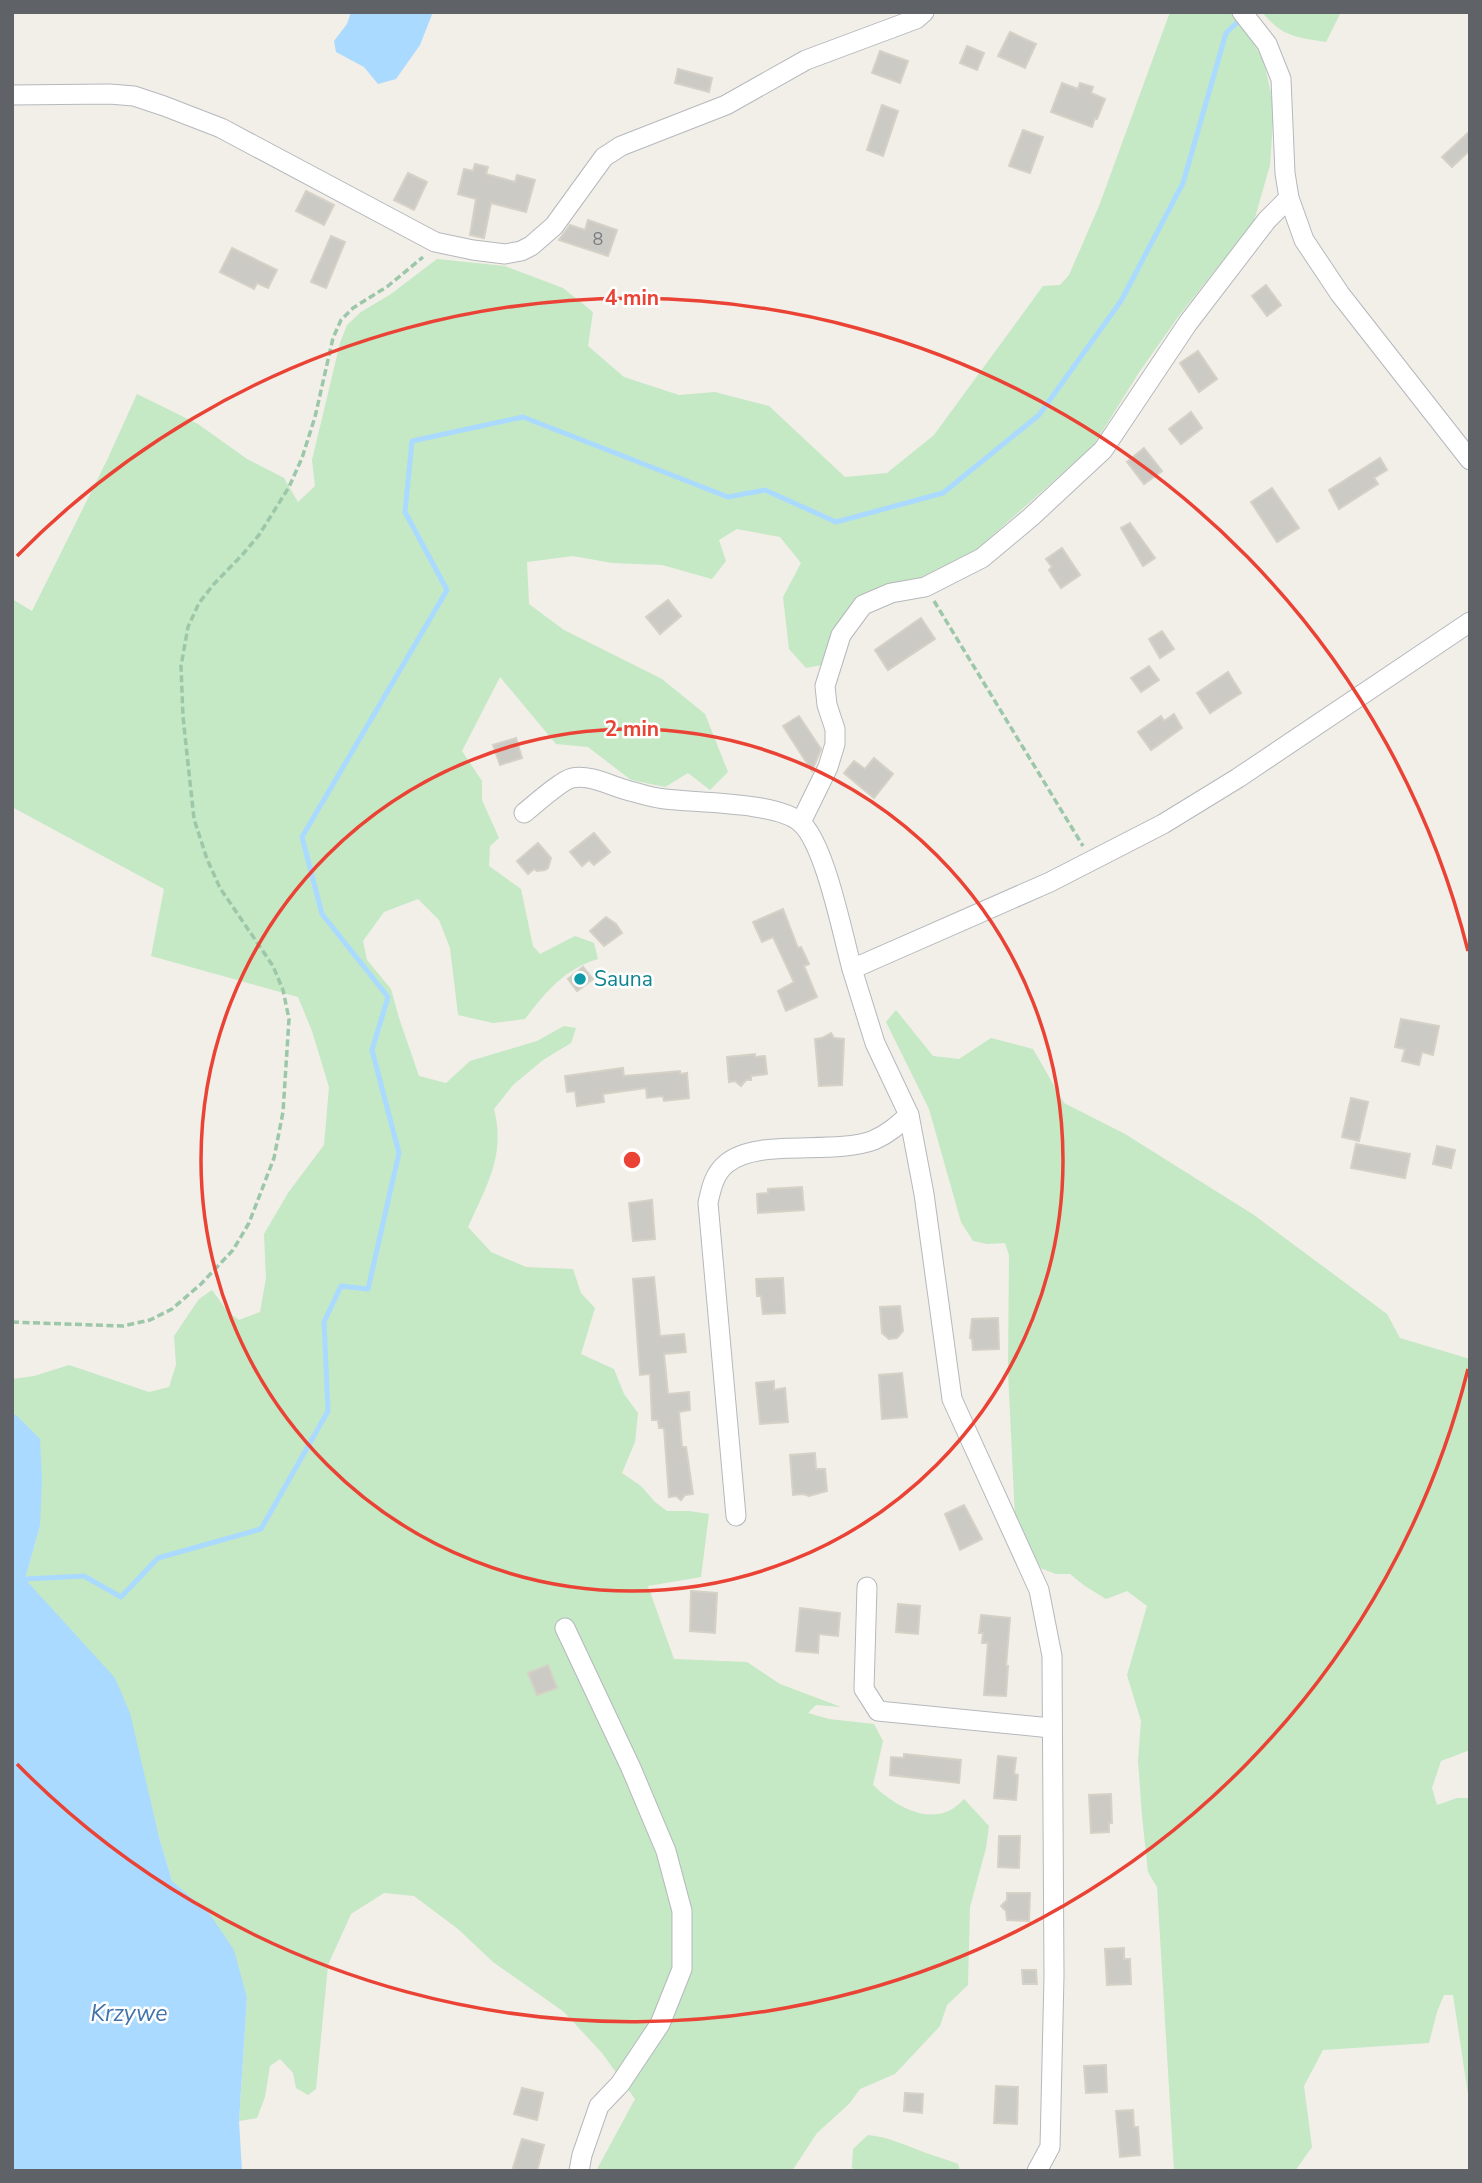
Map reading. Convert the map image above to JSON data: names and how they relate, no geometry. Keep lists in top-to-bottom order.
{
  "water": ["Krzywe"],
  "places": ["Sauna"],
  "house_numbers": ["8"],
  "rings": ["4 min", "2 min"]
}
